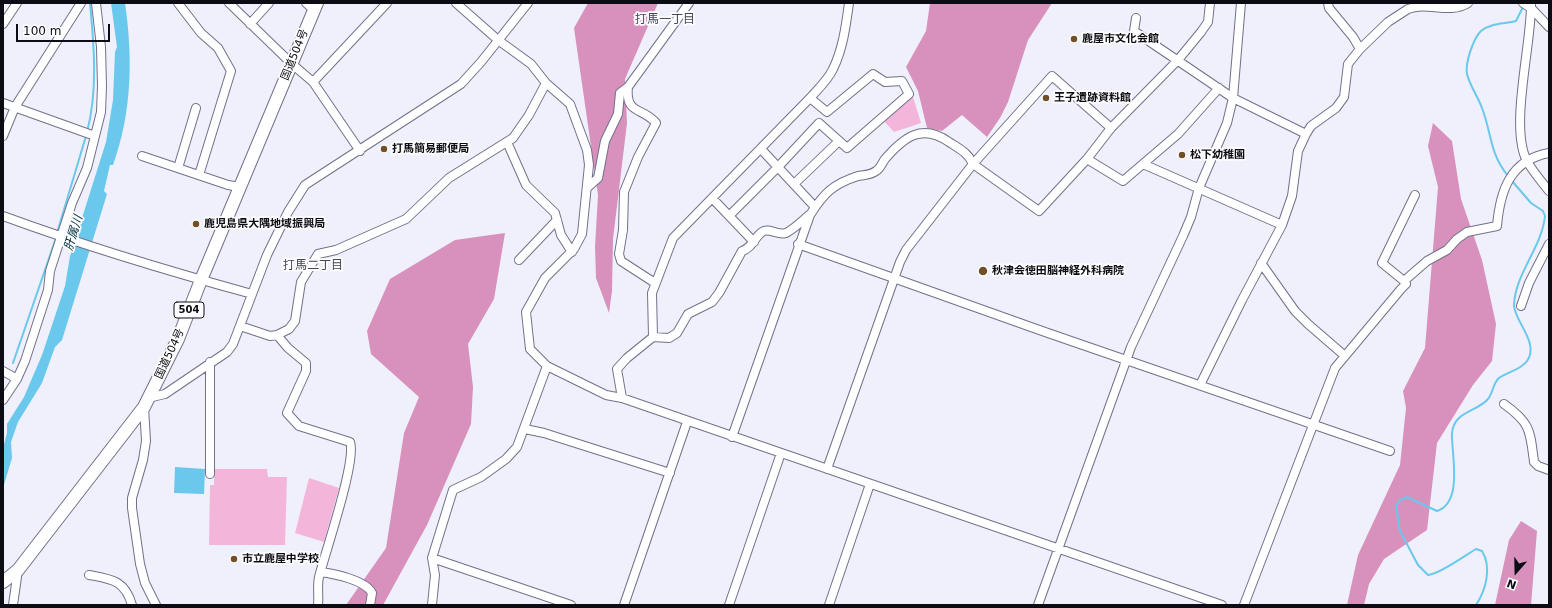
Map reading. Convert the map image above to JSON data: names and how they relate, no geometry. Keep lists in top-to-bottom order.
{
  "streets": {
    "highway": ["国道504号", "504"]
  },
  "districts": ["打馬一丁目", "打馬二丁目"],
  "water": ["肝属川"],
  "places": [
    "鹿屋市文化会館",
    "王子遺跡資料館",
    "打馬簡易郵便局",
    "松下幼稚園",
    "鹿児島県大隅地域振興局",
    "秋津会徳田脳神経外科病院",
    "市立鹿屋中学校"
  ],
  "scale_bar": "100 m",
  "north": "bottom"
}
